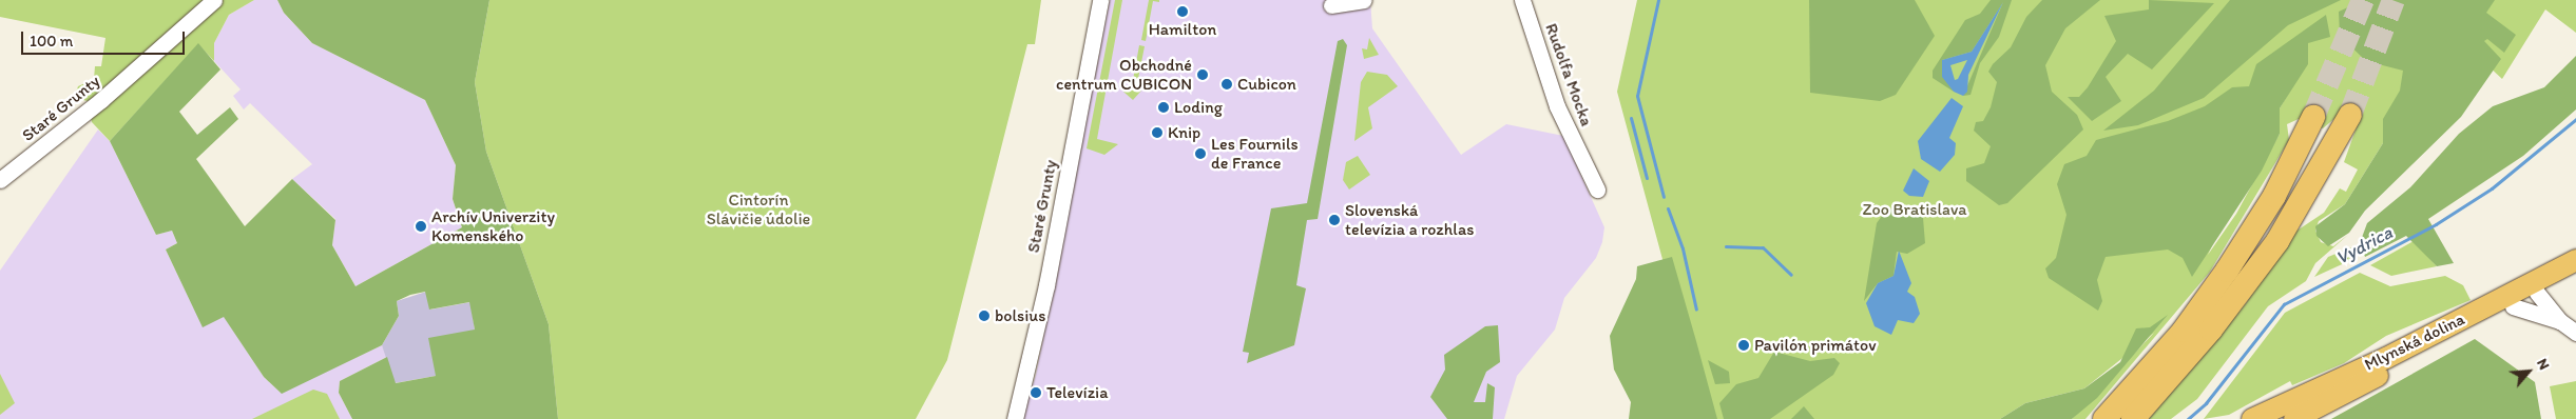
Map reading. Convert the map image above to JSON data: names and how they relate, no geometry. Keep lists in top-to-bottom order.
{
  "streets": {
    "main road": ["Mlynská dolina"],
    "street": ["Rudolfa Mocka", "Staré Grunty"]
  },
  "water": ["Vydrica"],
  "parks": ["Cintorín Slávičie údolie", "Zoo Bratislava"],
  "places": [
    "Hamilton",
    "Obchodné centrum CUBICON",
    "Cubicon",
    "Loding",
    "Knip",
    "Les Fournils de France",
    "Slovenská televízia a rozhlas",
    "Archív Univerzity Komenského",
    "bolsius",
    "Pavilón primátov",
    "Televízia"
  ],
  "scale_bar": "100 m",
  "north": "top right"
}
